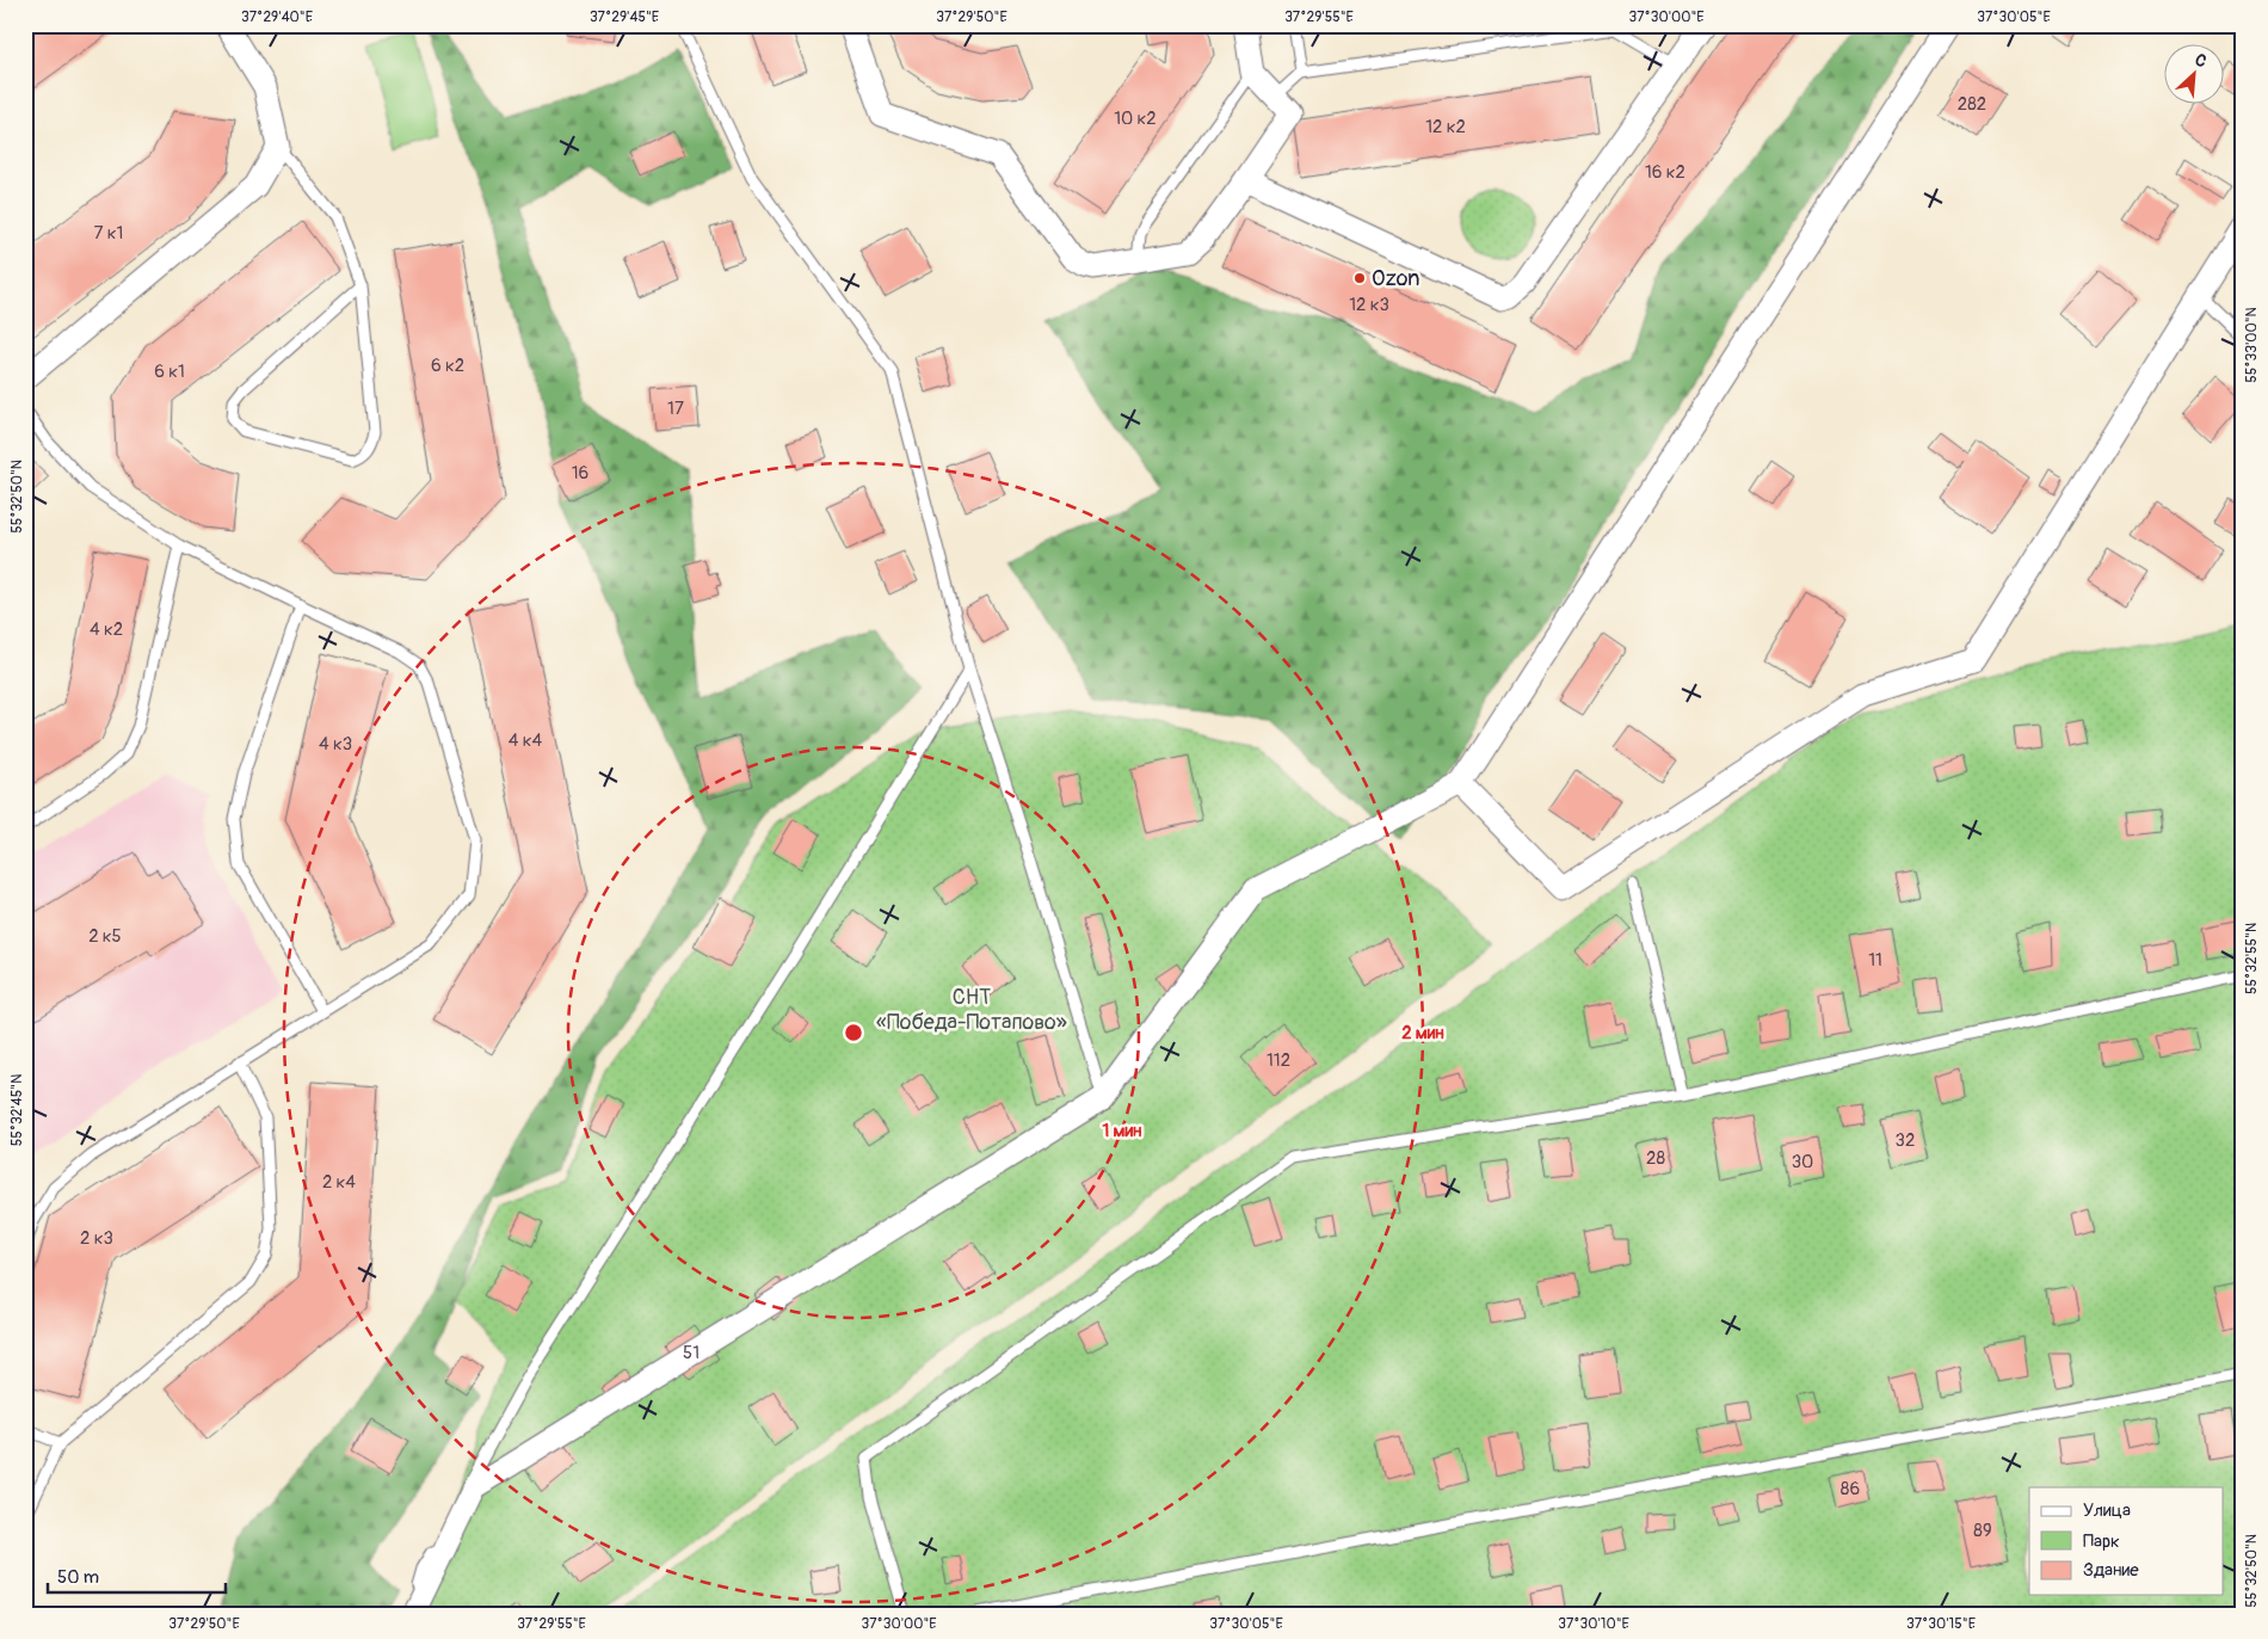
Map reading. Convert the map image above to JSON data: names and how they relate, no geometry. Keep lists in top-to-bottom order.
{
  "parks": ["СНТ «Победа-Потапово»"],
  "places": ["Ozon"],
  "house_numbers": [
    "282",
    "10 к2",
    "12 к2",
    "16 к2",
    "7 к1",
    "12 к3",
    "6 к2",
    "6 к1",
    "17",
    "16",
    "4 к2",
    "4 к4",
    "4 к3",
    "2 к5",
    "11",
    "112",
    "32",
    "28",
    "30",
    "2 к4",
    "2 к3",
    "51",
    "86",
    "89"
  ],
  "legend": ["Улица", "Парк", "Здание"],
  "scale_bar": "50 m",
  "north": "top right",
  "coordinates": [
    "37°29'40\"E",
    "37°29'45\"E",
    "37°29'50\"E",
    "37°29'55\"E",
    "37°30'00\"E",
    "37°30'05\"E",
    "55°33'00\"N",
    "55°32'50\"N",
    "55°32'55\"N",
    "55°32'45\"N",
    "37°30'10\"E",
    "37°30'15\"E"
  ],
  "rings": ["2 мин", "1 мин"]
}
